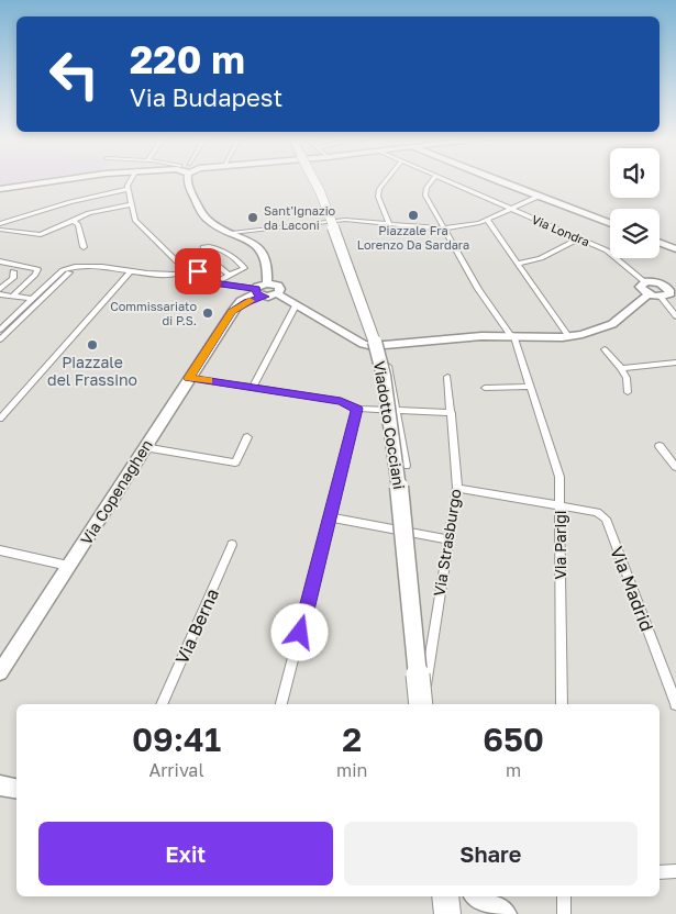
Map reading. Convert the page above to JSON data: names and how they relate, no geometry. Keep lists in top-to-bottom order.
{
  "streets": {
    "highway": ["Viadotto Cocciani"],
    "street": [
      "Via Londra",
      "Via Copenaghen",
      "Via Strasburgo",
      "Via Parigi",
      "Via Madrid",
      "Via Berna"
    ]
  },
  "crossings": [
    ["Via Parigi", "Via Madrid"]
  ],
  "places": [
    "Piazzale Fra Lorenzo Da Sardara",
    "Sant'Ignazio da Laconi",
    "Commissariato di P.S.",
    "Piazzale del Frassino"
  ],
  "page": {
    "turn": ["220 m", "Via Budapest"],
    "eta": [
      "09:41",
      "Arrival",
      "2",
      "min",
      "650",
      "m"
    ],
    "buttons": ["Exit", "Share"]
  }
}
